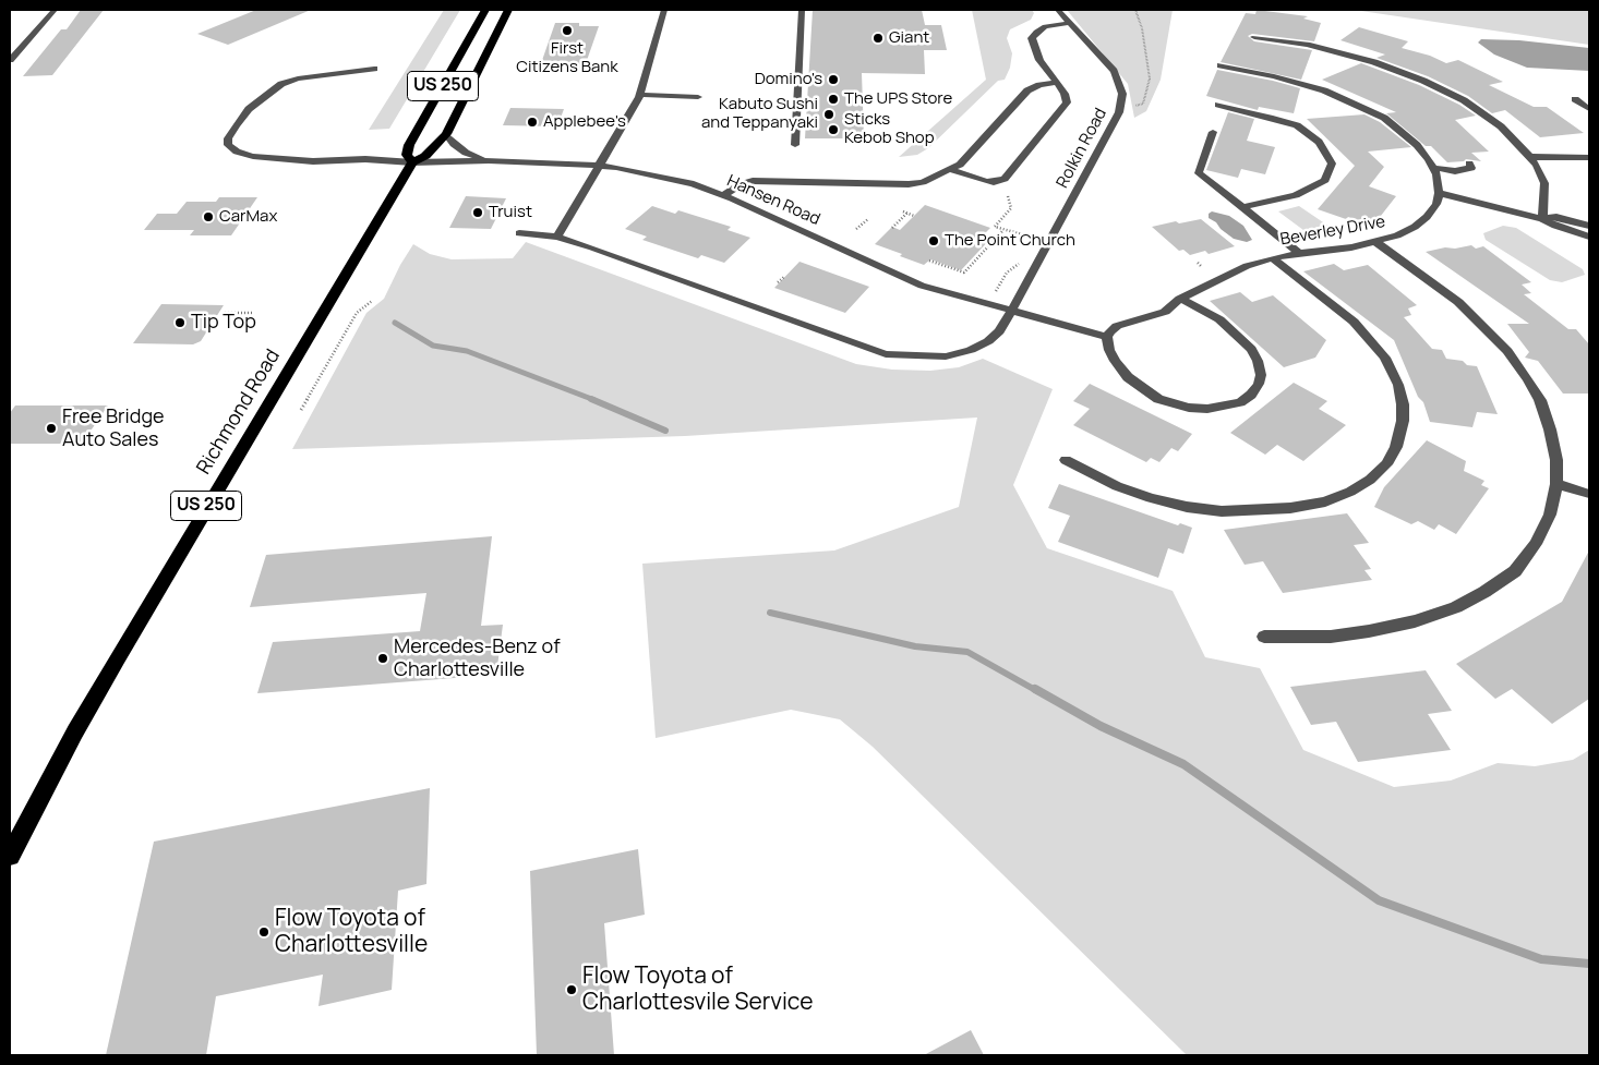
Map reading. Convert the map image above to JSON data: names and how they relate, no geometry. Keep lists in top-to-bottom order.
{
  "streets": {
    "highway": ["US 250", "Richmond Road"],
    "street": ["Rolkin Road", "Hansen Road", "Beverley Drive"]
  },
  "crossings": [
    ["US 250", "Hansen Road"],
    ["US 250", "Richmond Road"],
    ["Rolkin Road", "Hansen Road"],
    ["Hansen Road", "Beverley Drive"],
    ["Hansen Road", "Richmond Road"]
  ],
  "places": [
    "First Citizens Bank",
    "Giant",
    "Domino's",
    "The UPS Store",
    "Kabuto Sushi and Teppanyaki",
    "Applebee's",
    "Sticks Kebob Shop",
    "Truist",
    "CarMax",
    "The Point Church",
    "Tip Top",
    "Free Bridge Auto Sales",
    "Mercedes-Benz of Charlottesville",
    "Flow Toyota of Charlottesville",
    "Flow Toyota of Charlottesvile Service"
  ]
}
